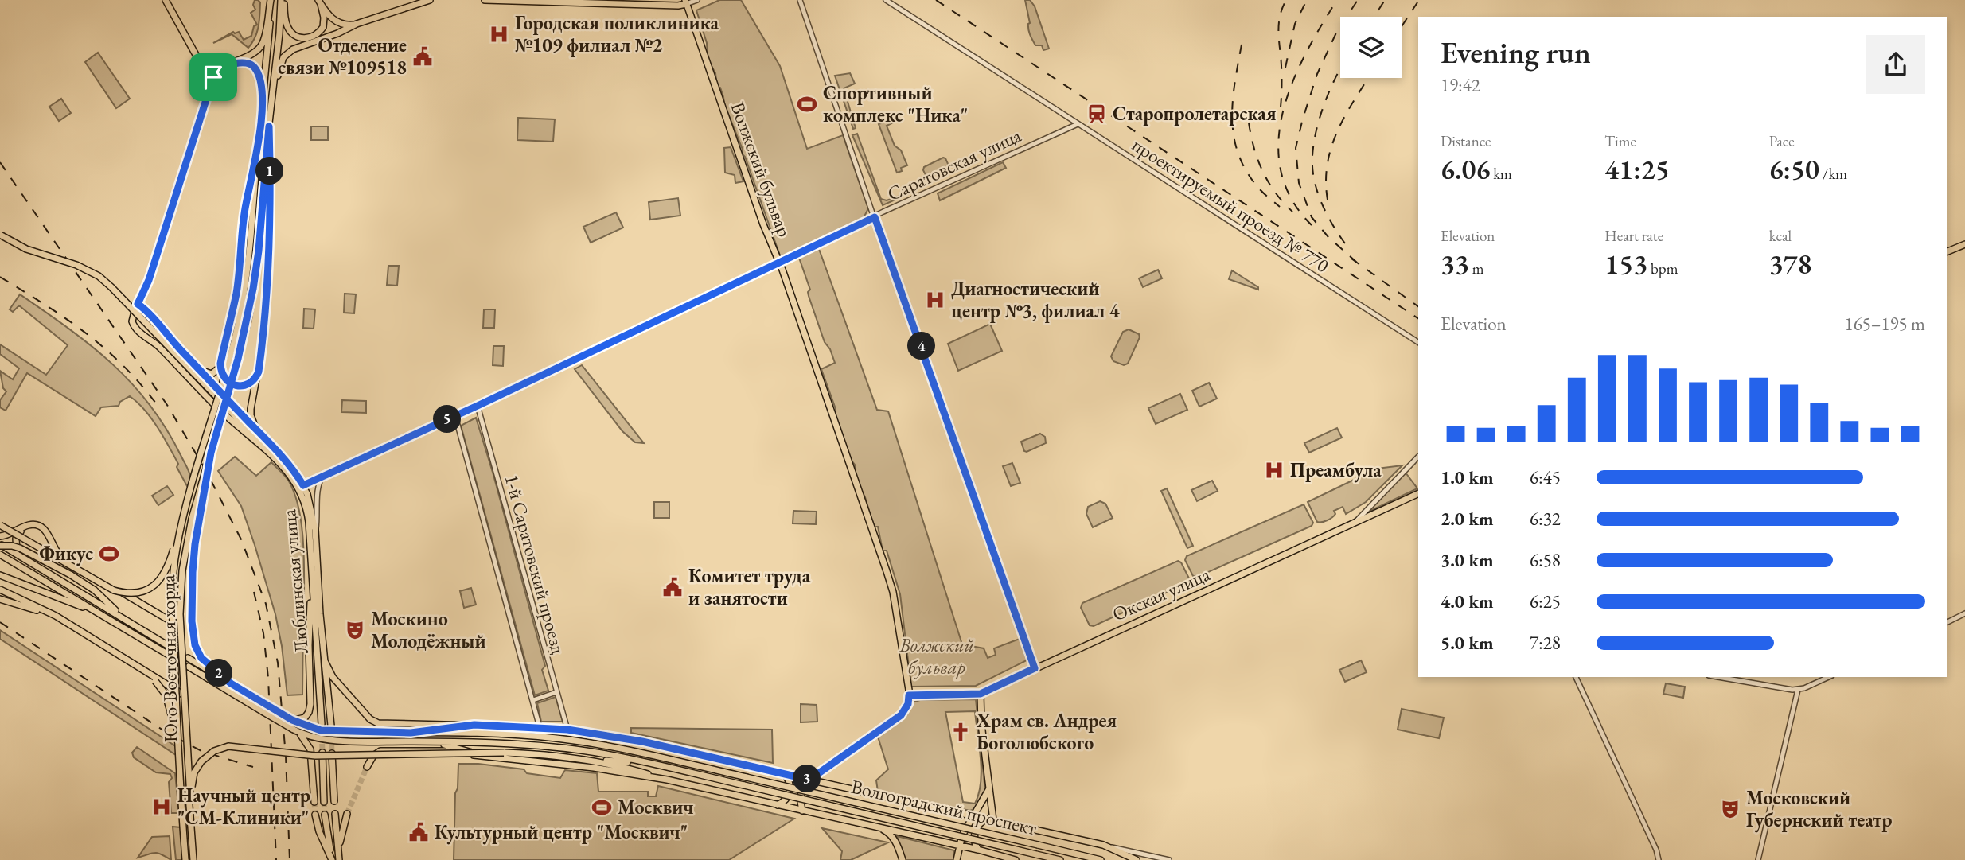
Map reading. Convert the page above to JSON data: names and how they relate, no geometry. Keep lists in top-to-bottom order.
{
  "streets": {
    "main road": [
      "Волжский бульвар",
      "Люблинская улица",
      "Окская улица",
      "Юго-Восточная хорда",
      "Волгоградский проспект"
    ],
    "street": ["Саратовская улица", "проектируемый проезд № 770", "1-й Саратовский проезд"]
  },
  "crossings": [
    ["Саратовская улица", "Волжский бульвар"],
    ["Саратовская улица", "проектируемый проезд № 770"],
    ["Саратовская улица", "1-й Саратовский проезд"],
    ["Саратовская улица", "Люблинская улица"],
    ["Волжский бульвар", "Окская улица"]
  ],
  "parks": ["Волжский бульвар"],
  "places": {
    "hospital": [
      "Городская поликлиника №109 филиал №2",
      "Диагностический центр №3, филиал 4",
      "Преамбула",
      "Научный центр \"СМ-Клиники\""
    ],
    "public building": ["Отделение связи №109518", "Комитет труда и занятости", "Культурный центр \"Москвич\""],
    "sports": ["Спортивный комплекс \"Ника\"", "Фикус", "Москвич"],
    "station": ["Старопролетарская"],
    "theatre": ["Москино Молодёжный", "Московский Губернский театр"],
    "church": ["Храм св. Андрея Боголюбского"]
  },
  "page": {
    "heading": ["Evening run", "19:42"],
    "stats": [
      ["Distance", "6.06 km"],
      ["Time", "41:25"],
      ["Pace", "6:50 /km"],
      ["Elevation", "33 m"],
      ["Heart rate", "153 bpm"],
      ["kcal", "378"]
    ],
    "pins": [
      "1",
      "4",
      "5",
      "2",
      "3"
    ],
    "chart": ["Elevation", "165–195 m"],
    "list": [
      {
        "name": "1.0 km",
        "note": "6:45"
      },
      {
        "name": "2.0 km",
        "note": "6:32"
      },
      {
        "name": "3.0 km",
        "note": "6:58"
      },
      {
        "name": "4.0 km",
        "note": "6:25"
      },
      {
        "name": "5.0 km",
        "note": "7:28"
      }
    ]
  }
}
